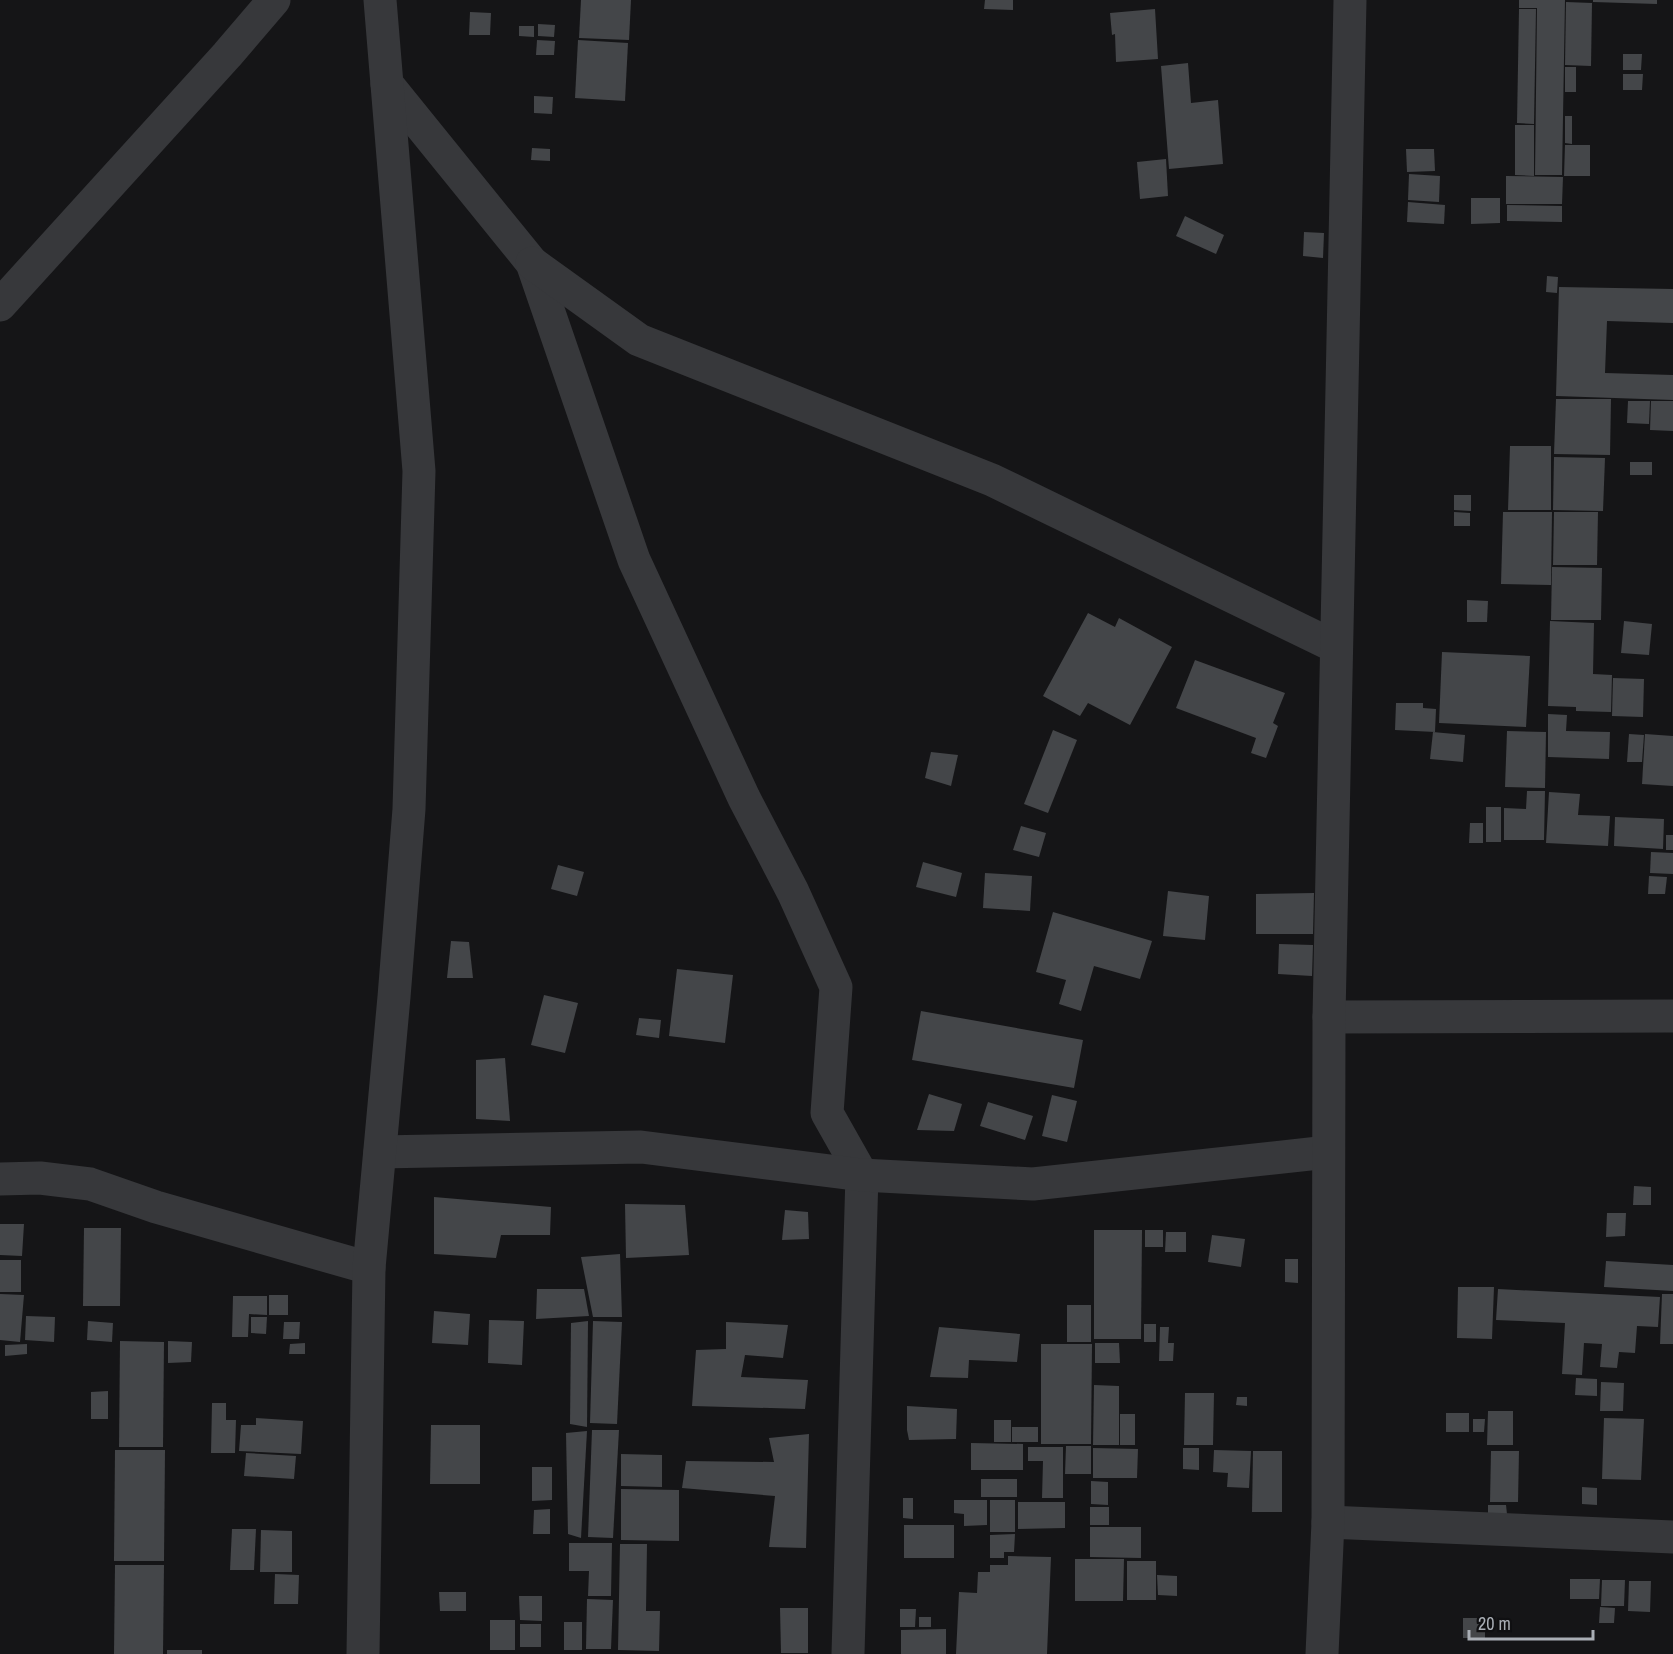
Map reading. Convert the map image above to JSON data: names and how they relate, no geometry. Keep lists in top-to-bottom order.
{
  "scale_bar": "20 m"
}
